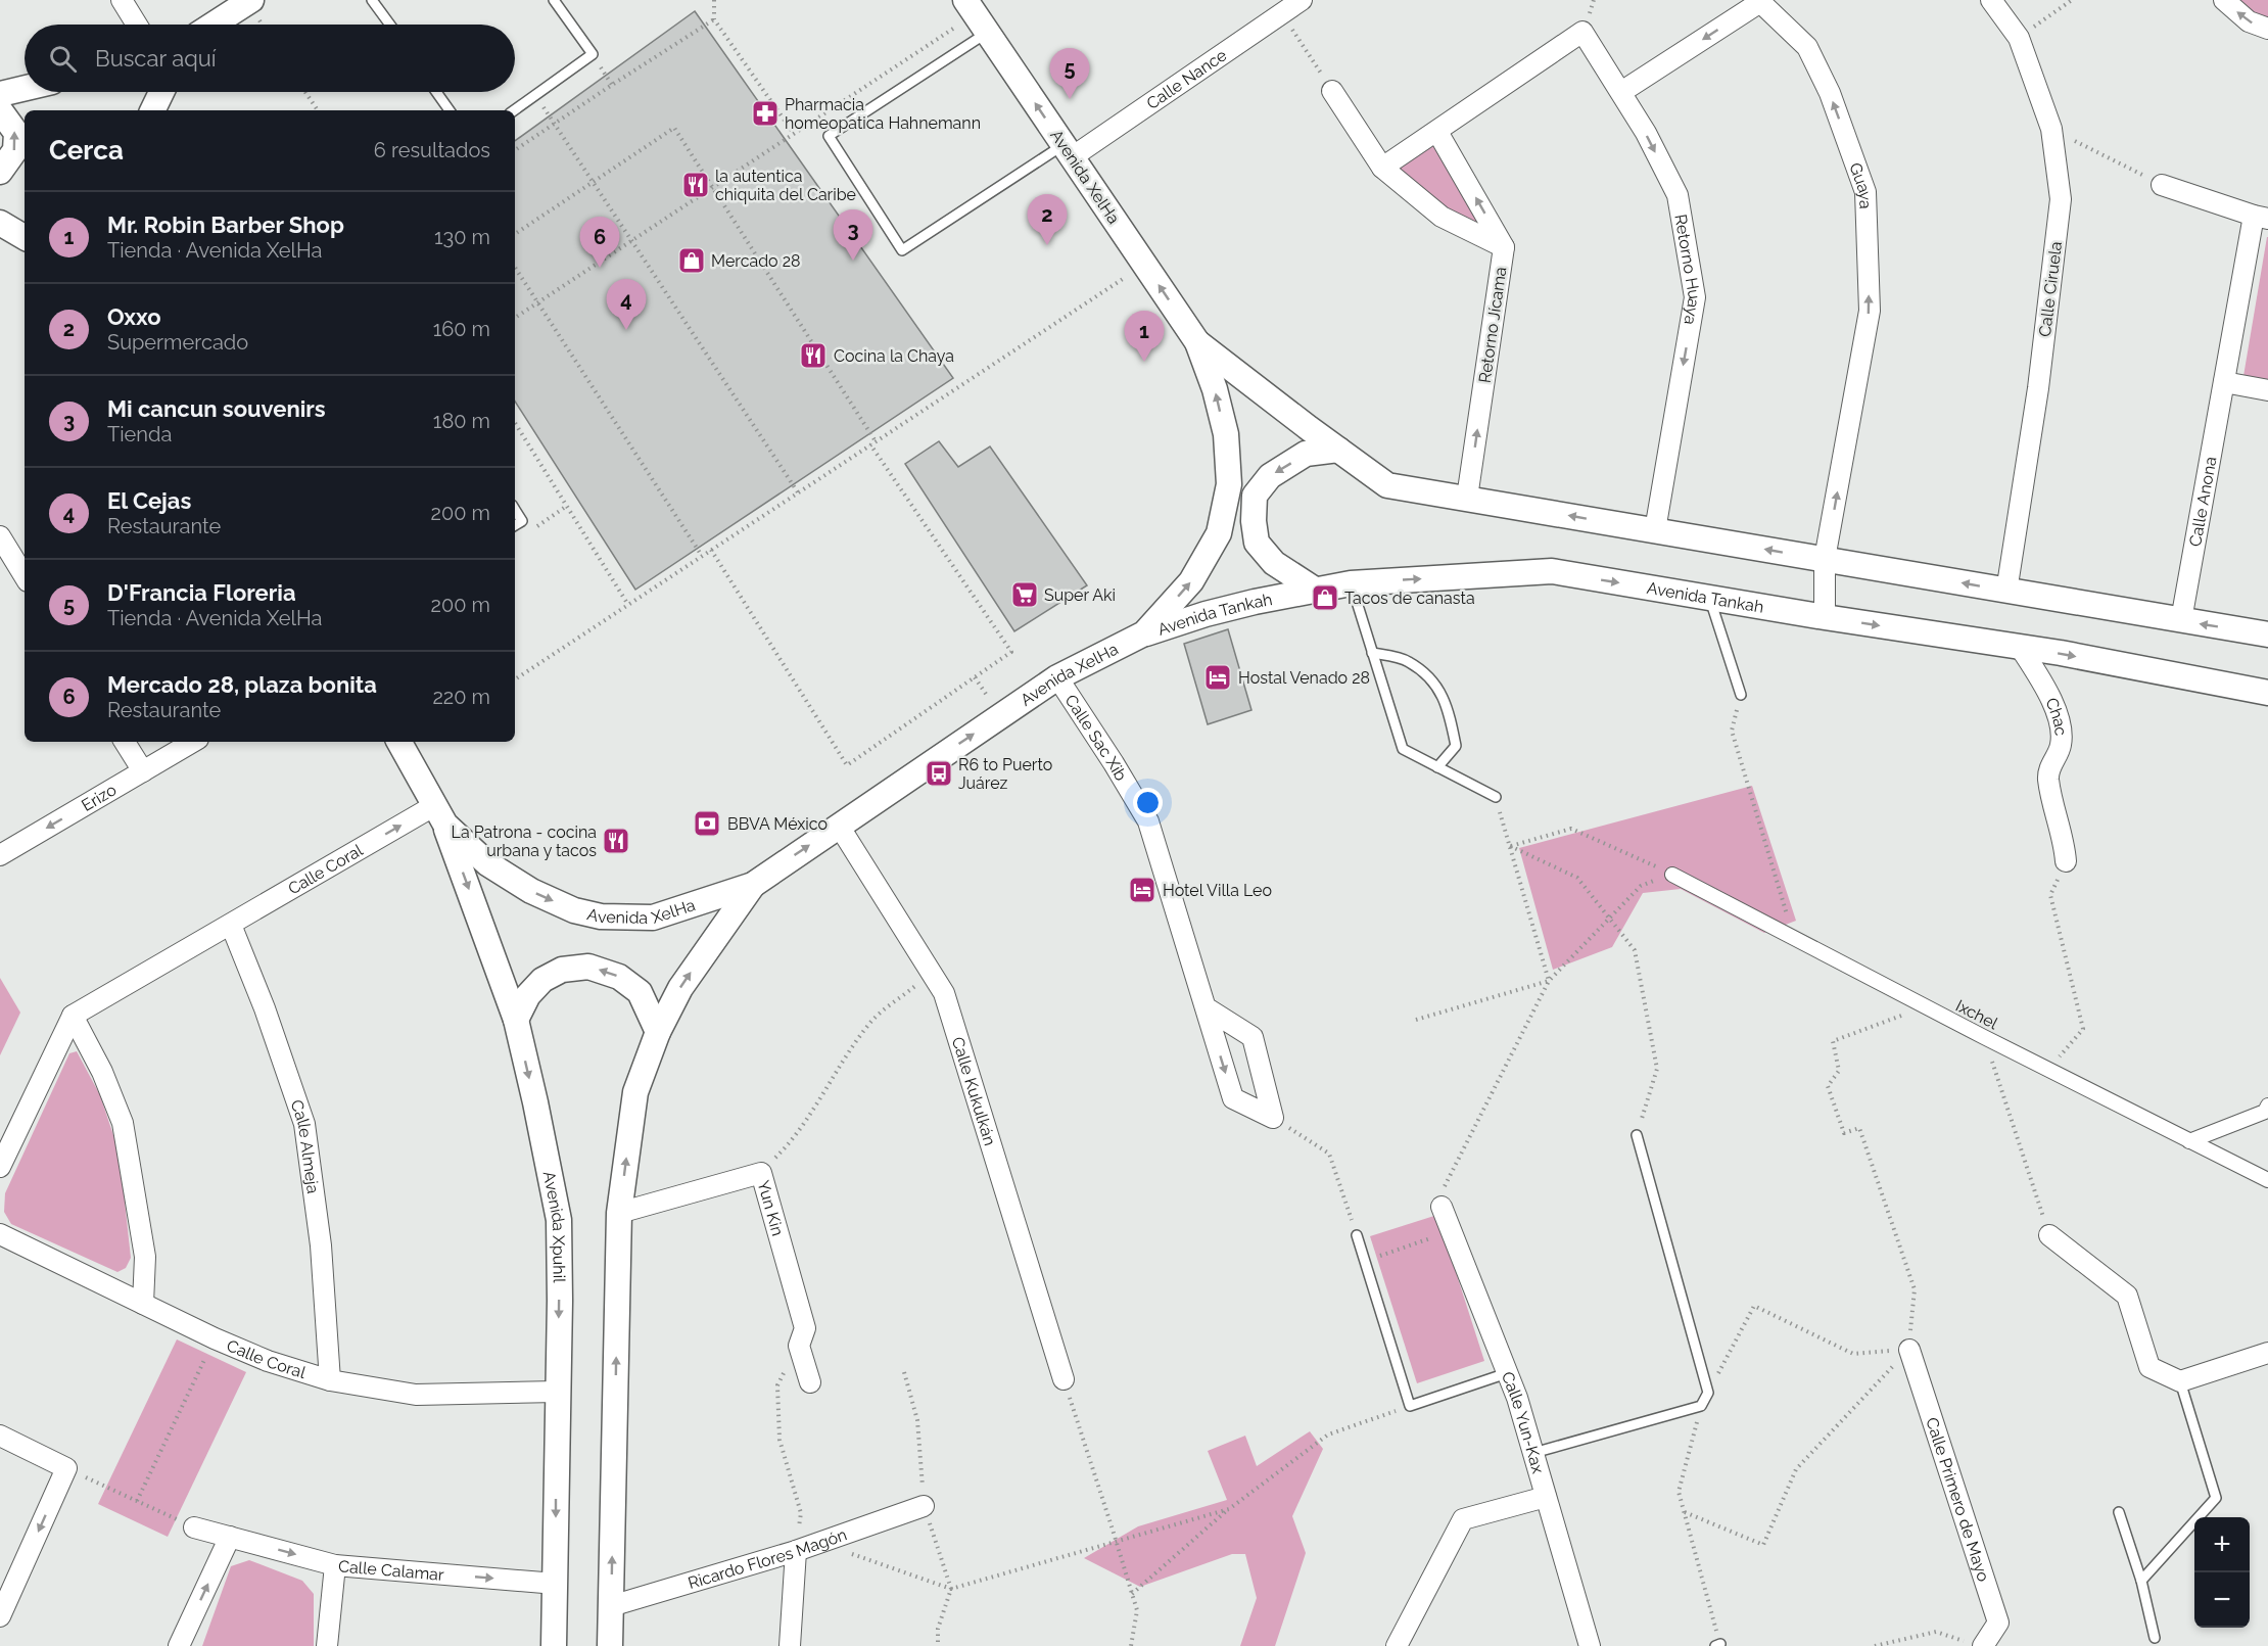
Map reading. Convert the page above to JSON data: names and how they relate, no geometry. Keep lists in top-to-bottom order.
{
  "streets": {
    "street": [
      "Calle Nance",
      "Avenida XelHa",
      "Guaya",
      "Retorno Huaya",
      "Calle Ciruela",
      "Retorno Jícama",
      "Calle Anona",
      "Avenida Tankah",
      "Chac",
      "Calle Sac Xib",
      "Erizo",
      "Calle Coral",
      "Ixchel",
      "Calle Kukulkán",
      "Calle Almeja",
      "Yun Kin",
      "Avenida Xpuhil",
      "Calle Yun-Kax",
      "Calle Primero de Mayo",
      "Ricardo Flores Magón",
      "Calle Calamar"
    ]
  },
  "crossings": [
    ["Calle Nance", "Avenida XelHa"],
    ["Avenida XelHa", "Avenida Tankah"],
    ["Avenida XelHa", "Calle Sac Xib"],
    ["Avenida XelHa", "Calle Coral"],
    ["Avenida XelHa", "Calle Kukulkán"],
    ["Avenida XelHa", "Avenida Xpuhil"],
    ["Guaya", "Retorno Huaya"],
    ["Retorno Huaya", "Retorno Jícama"],
    ["Avenida Tankah", "Chac"],
    ["Calle Coral", "Calle Almeja"],
    ["Calle Coral", "Avenida Xpuhil"],
    ["Avenida Xpuhil", "Calle Calamar"]
  ],
  "one_way": [
    "Retorno Huaya",
    "Retorno Jícama",
    "Erizo",
    "Calle Calamar"
  ],
  "places": {
    "pharmacy": ["Pharmacia homeopatica Hahnemann"],
    "restaurant": ["la autentica chiquita del Caribe", "Cocina la Chaya", "La Patrona - cocina urbana y tacos"],
    "shop": ["Mercado 28", "Tacos de canasta"],
    "supermarket": ["Super Aki"],
    "hotel": ["Hostal Venado 28", "Hotel Villa Leo"],
    "bus stop": ["R6 to Puerto Juárez"],
    "bank": ["BBVA México"]
  },
  "page": {
    "search": "Buscar aquí",
    "pins": [
      "5",
      "2",
      "3",
      "6",
      "4",
      "1"
    ],
    "heading": ["Cerca", "6 resultados"],
    "list": [
      {
        "mark": "1",
        "name": "Mr. Robin Barber Shop",
        "note": "Tienda · Avenida XelHa",
        "value": "130 m"
      },
      {
        "mark": "2",
        "name": "Oxxo",
        "note": "Supermercado",
        "value": "160 m"
      },
      {
        "mark": "3",
        "name": "Mi cancun souvenirs",
        "note": "Tienda",
        "value": "180 m"
      },
      {
        "mark": "4",
        "name": "El Cejas",
        "note": "Restaurante",
        "value": "200 m"
      },
      {
        "mark": "5",
        "name": "D'Francia Floreria",
        "note": "Tienda · Avenida XelHa",
        "value": "200 m"
      },
      {
        "mark": "6",
        "name": "Mercado 28, plaza bonita",
        "note": "Restaurante",
        "value": "220 m"
      }
    ],
    "map_buttons": ["+", "−"]
  }
}
